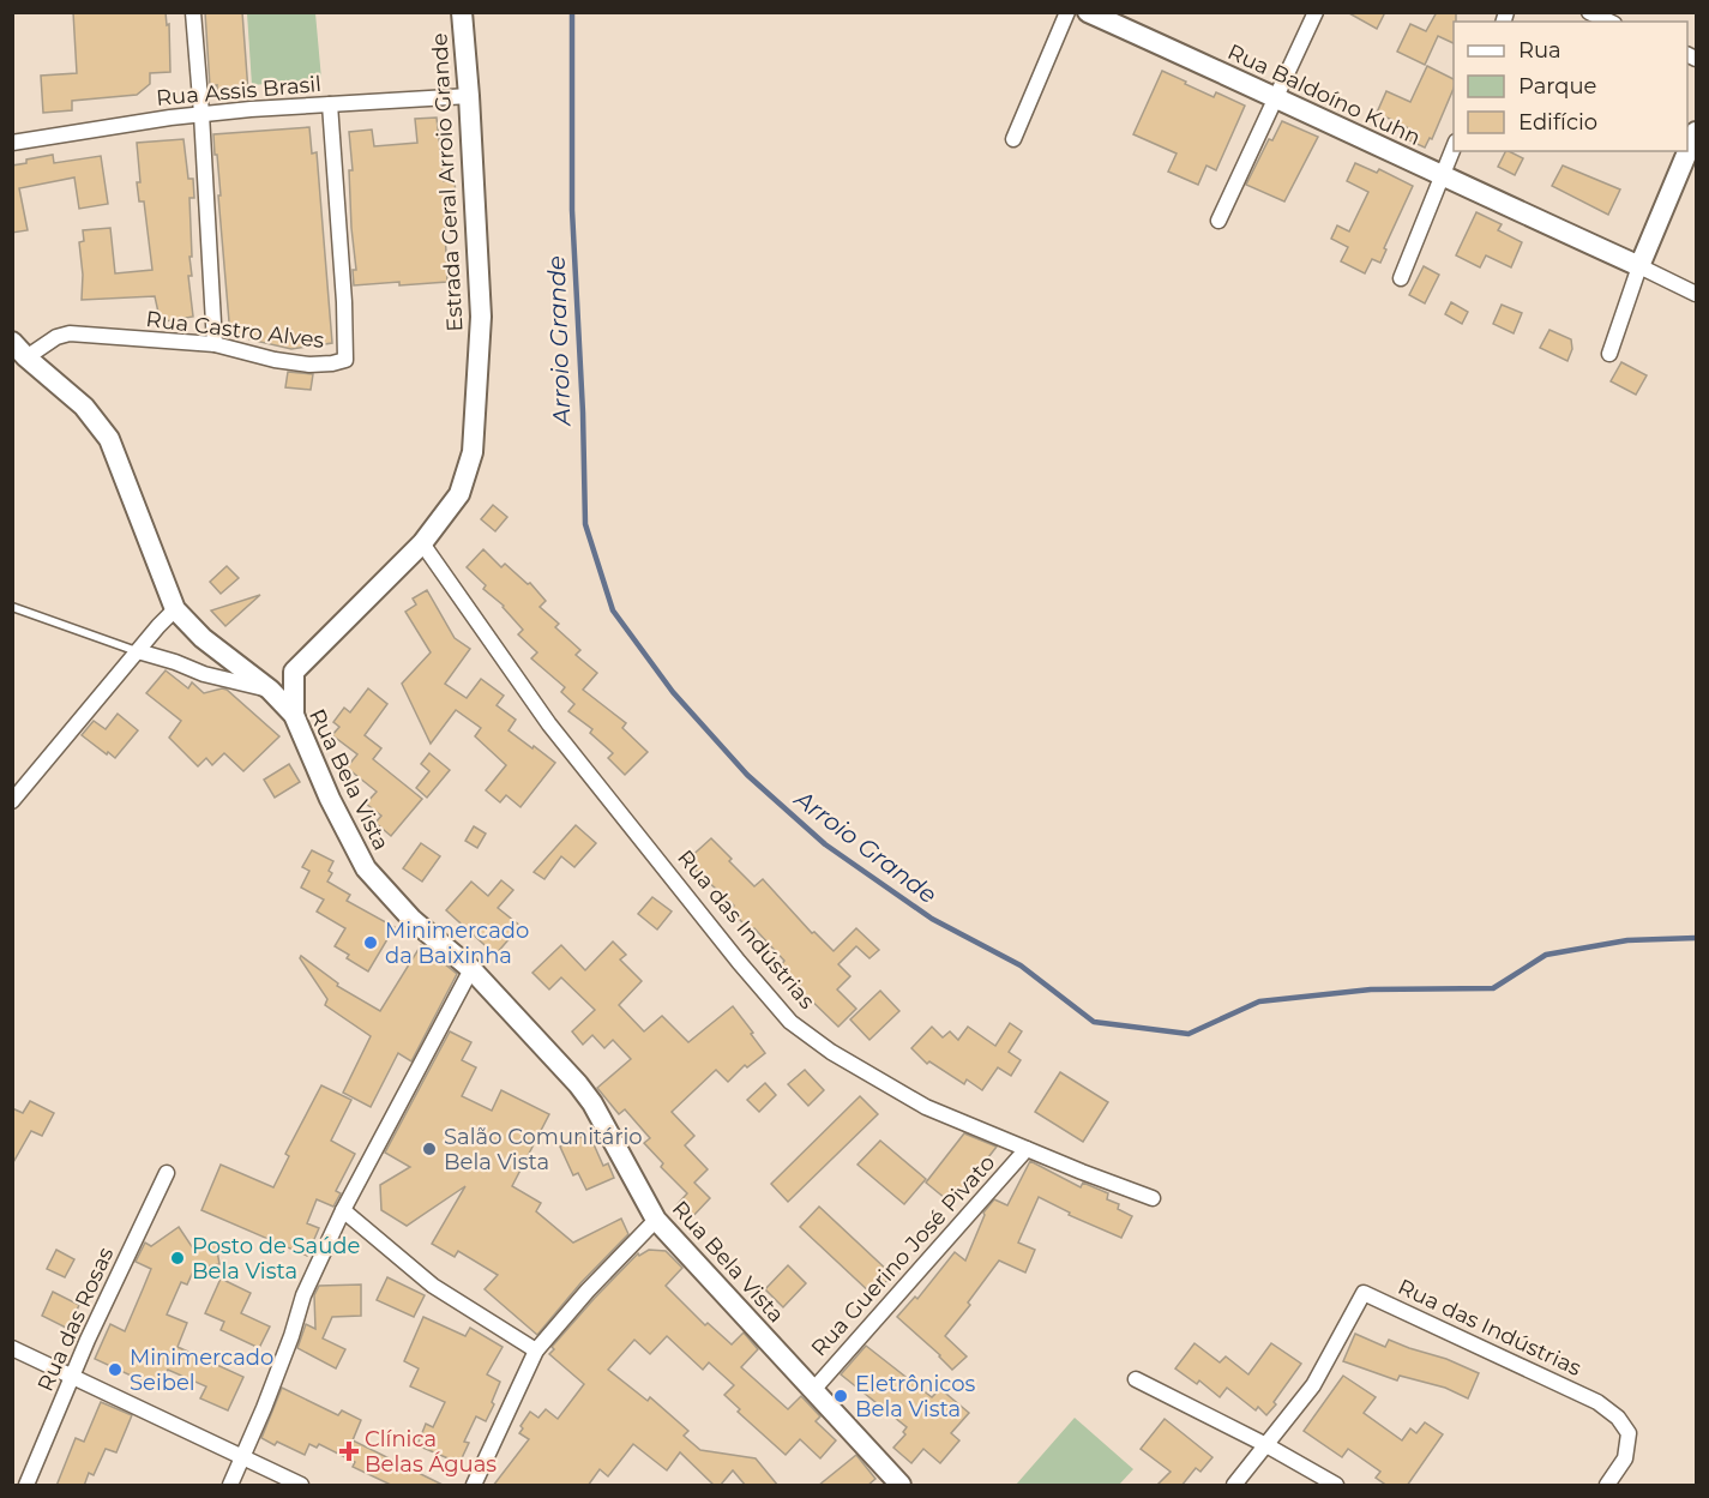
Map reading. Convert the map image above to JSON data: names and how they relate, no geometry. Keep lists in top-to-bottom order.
{
  "streets": {
    "main road": ["Rua Baldoíno Kuhn", "Estrada Geral Arroio Grande", "Rua Bela Vista"],
    "street": [
      "Rua Assis Brasil",
      "Rua Castro Alves",
      "Rua das Indústrias",
      "Rua Guerino José Pivato",
      "Rua das Rosas"
    ]
  },
  "crossings": [
    ["Rua Assis Brasil", "Estrada Geral Arroio Grande"],
    ["Rua Assis Brasil", "Rua Castro Alves"],
    ["Estrada Geral Arroio Grande", "Rua Bela Vista"],
    ["Estrada Geral Arroio Grande", "Rua das Indústrias"],
    ["Rua Castro Alves", "Rua Bela Vista"],
    ["Rua Bela Vista", "Rua Guerino José Pivato"],
    ["Rua das Indústrias", "Rua Guerino José Pivato"]
  ],
  "water": ["Arroio Grande"],
  "places": {
    "other": [
      "Minimercado da Baixinha",
      "Salão Comunitário Bela Vista",
      "Posto de Saúde Bela Vista",
      "Minimercado Seibel",
      "Eletrônicos Bela Vista"
    ],
    "health": ["Clínica Belas Águas"]
  },
  "legend": ["Rua", "Parque", "Edifício"]
}
